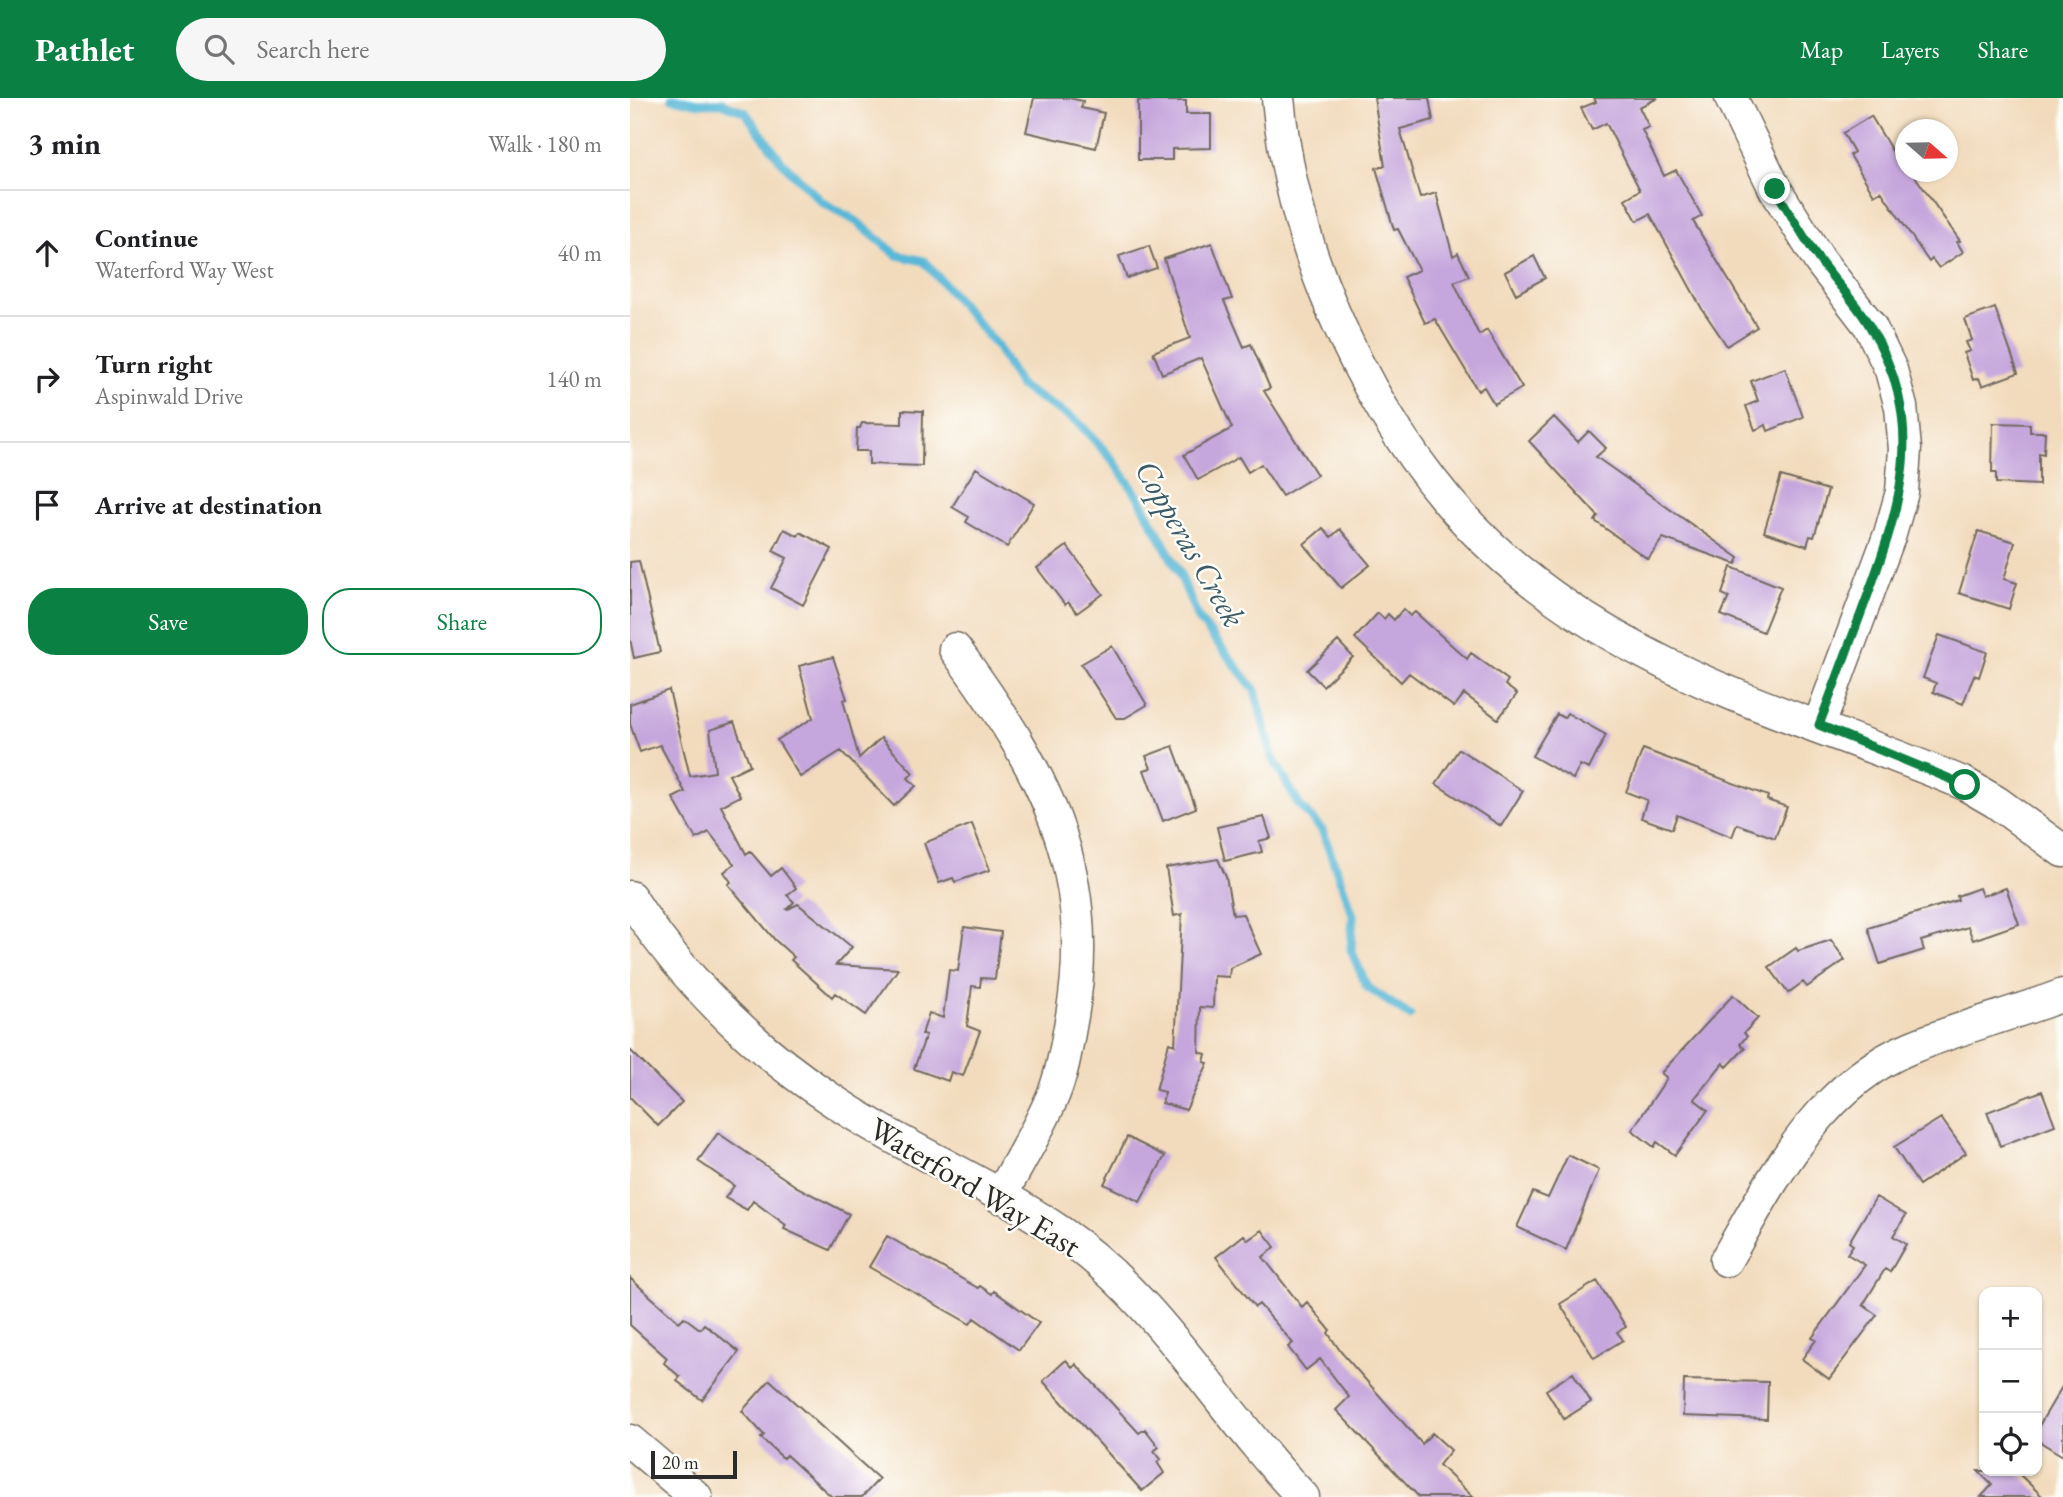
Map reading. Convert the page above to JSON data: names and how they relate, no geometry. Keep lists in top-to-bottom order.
{
  "streets": {
    "street": ["Waterford Way East"]
  },
  "water": ["Copperas Creek"],
  "scale_bar": "20 m",
  "north": "right",
  "page": {
    "header": "Pathlet",
    "search": "Search here",
    "nav": ["Map", "Layers", "Share"],
    "heading": ["3 min", "Walk · 180 m"],
    "list": [
      ["Continue", "Waterford Way West", "40 m"],
      ["Turn right", "Aspinwald Drive", "140 m"],
      "Arrive at destination"
    ],
    "buttons": ["Save", "Share"],
    "map_buttons": ["+", "−"],
    "scale": "20 m"
  }
}
